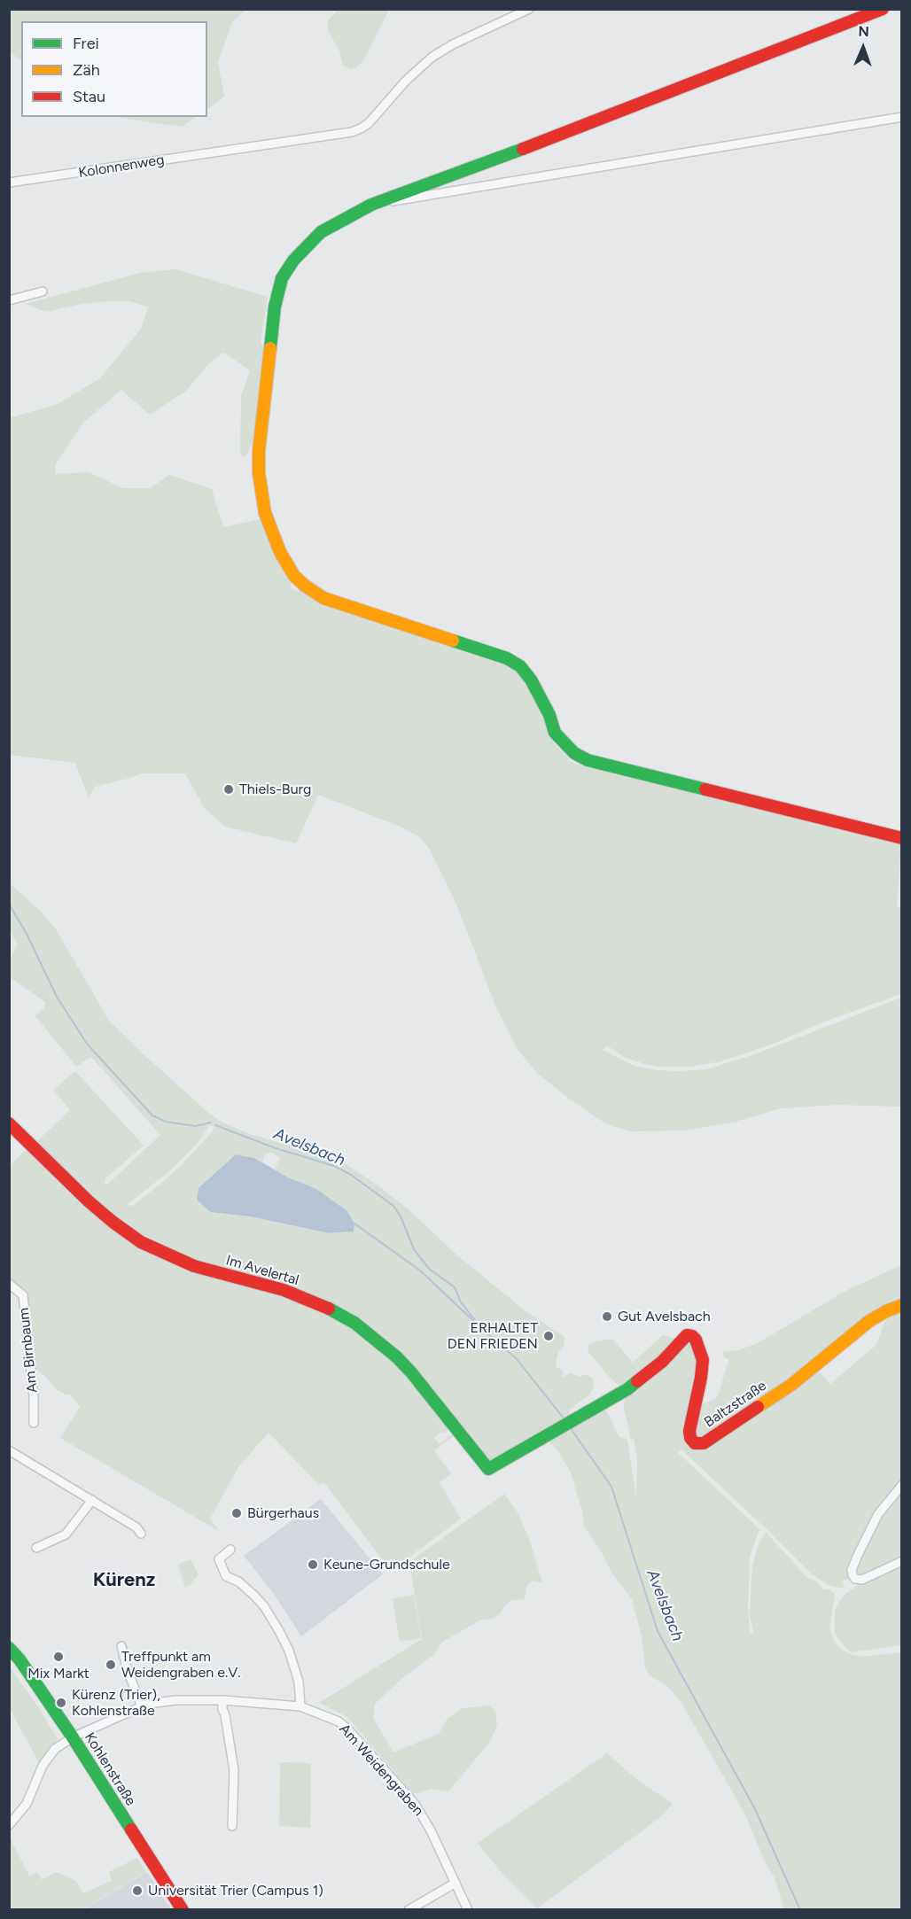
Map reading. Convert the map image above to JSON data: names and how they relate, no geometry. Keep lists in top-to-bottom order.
{
  "streets": {
    "street": [
      "Kolonnenweg",
      "Im Avelertal",
      "Am Birnbaum",
      "Baltzstraße",
      "Kohlenstraße",
      "Am Weidengraben"
    ]
  },
  "crossings": [
    ["Im Avelertal", "Baltzstraße"],
    ["Kohlenstraße", "Am Weidengraben"]
  ],
  "districts": ["Kürenz"],
  "water": ["Avelsbach"],
  "places": [
    "Thiels-Burg",
    "Gut Avelsbach",
    "ERHALTET DEN FRIEDEN",
    "Bürgerhaus",
    "Keune-Grundschule",
    "Mix Markt",
    "Treffpunkt am Weidengraben e.V.",
    "Kürenz (Trier), Kohlenstraße",
    "Universität Trier (Campus 1)"
  ],
  "legend": ["Frei", "Zäh", "Stau"],
  "north": "top"
}
